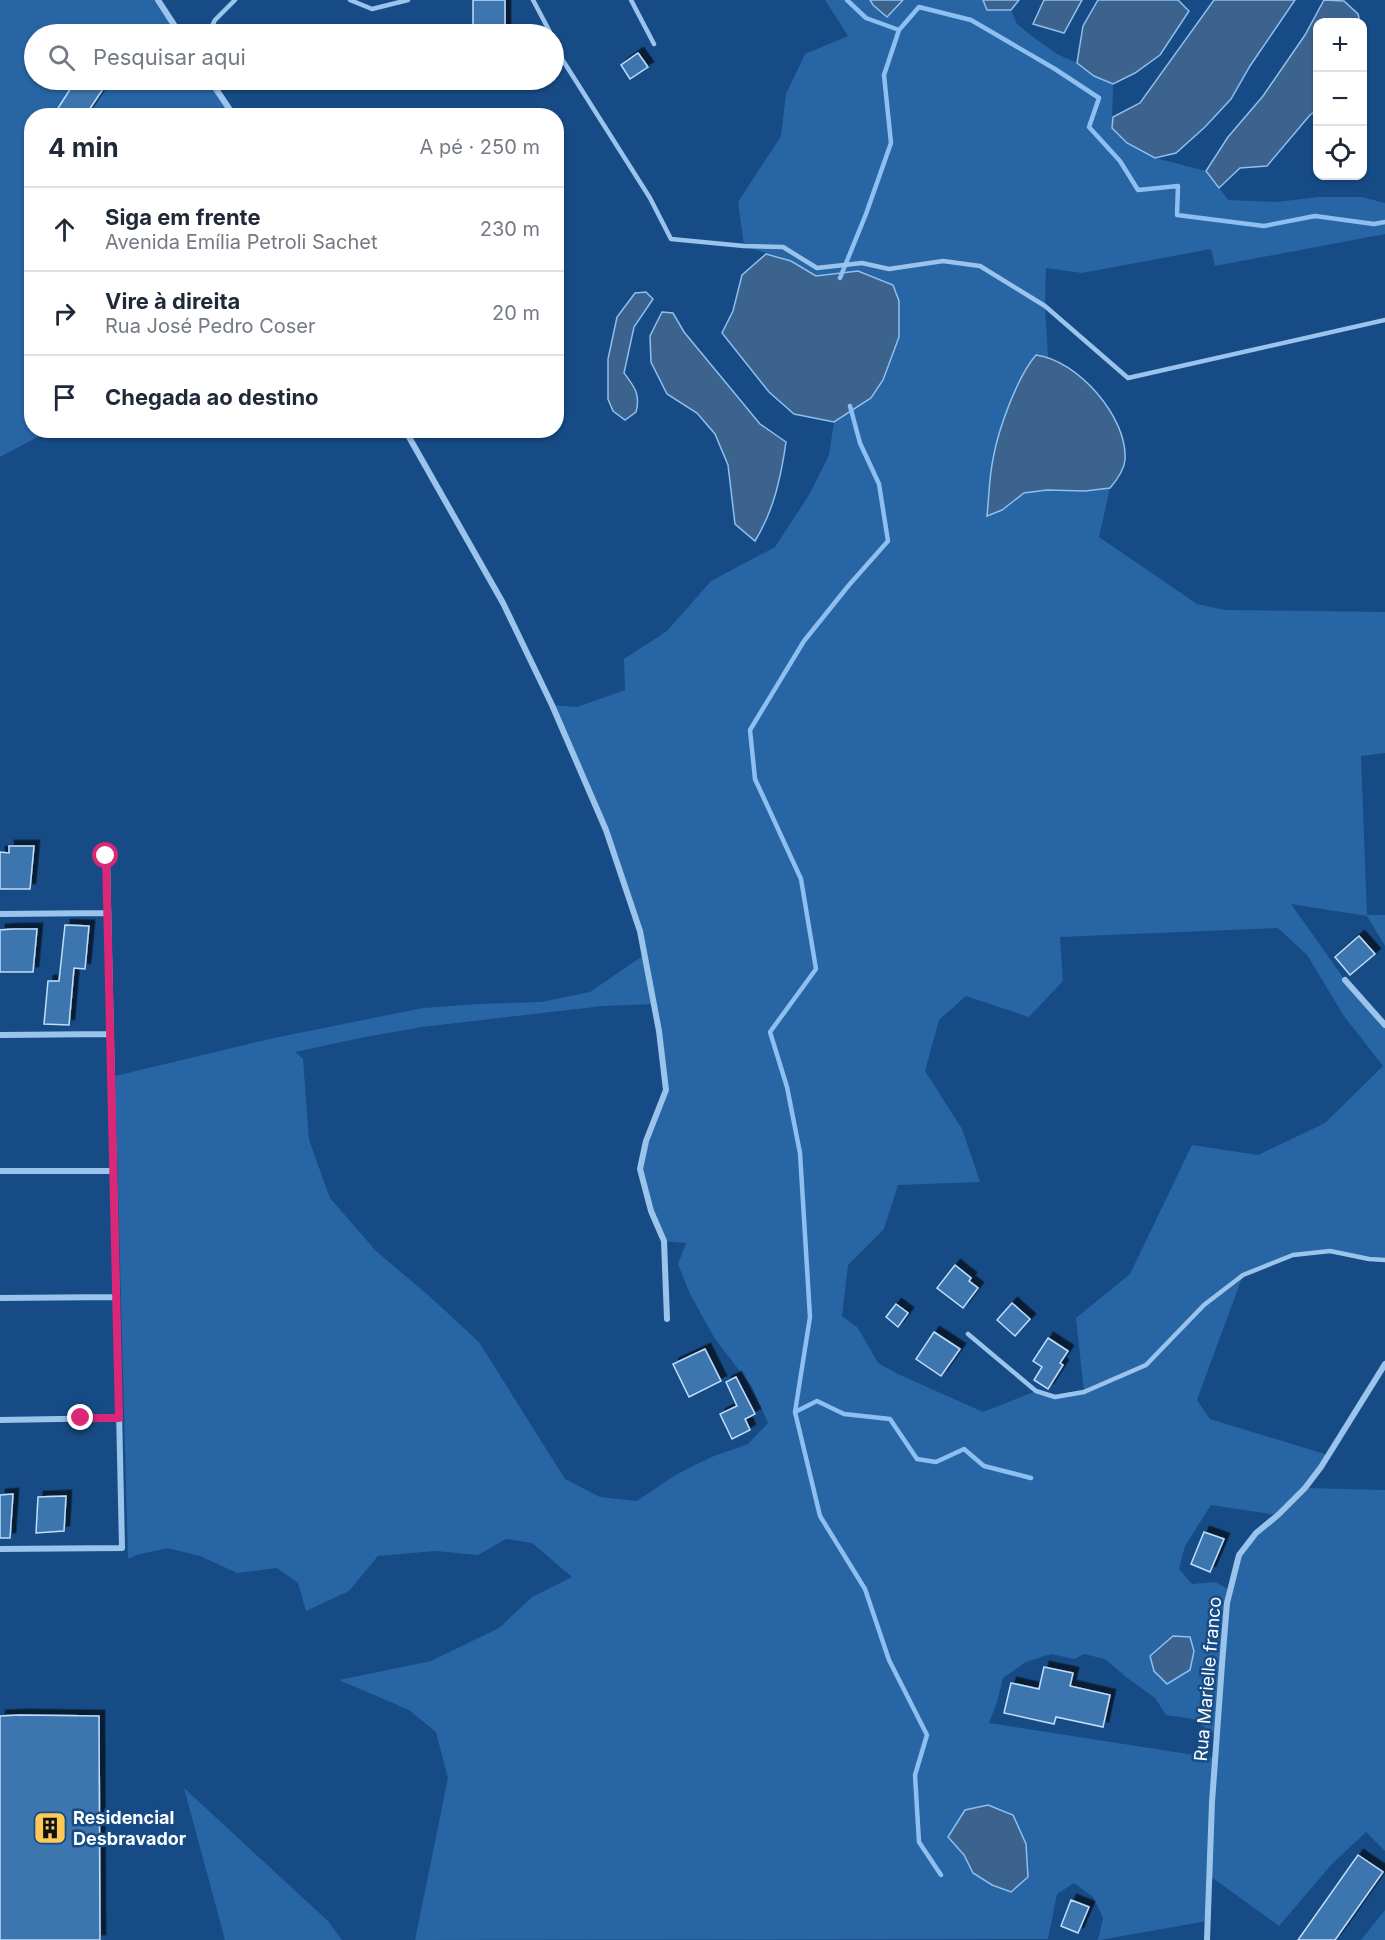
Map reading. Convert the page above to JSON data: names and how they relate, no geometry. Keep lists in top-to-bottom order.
{
  "streets": {
    "street": ["Rua Marielle franco"]
  },
  "places": {
    "building": ["Residencial Desbravador"]
  },
  "page": {
    "map_buttons": ["+", "−"],
    "search": "Pesquisar aqui",
    "heading": ["4 min", "A pé · 250 m"],
    "list": [
      ["Siga em frente", "Avenida Emília Petroli Sachet", "230 m"],
      ["Vire à direita", "Rua José Pedro Coser", "20 m"],
      "Chegada ao destino"
    ]
  }
}
